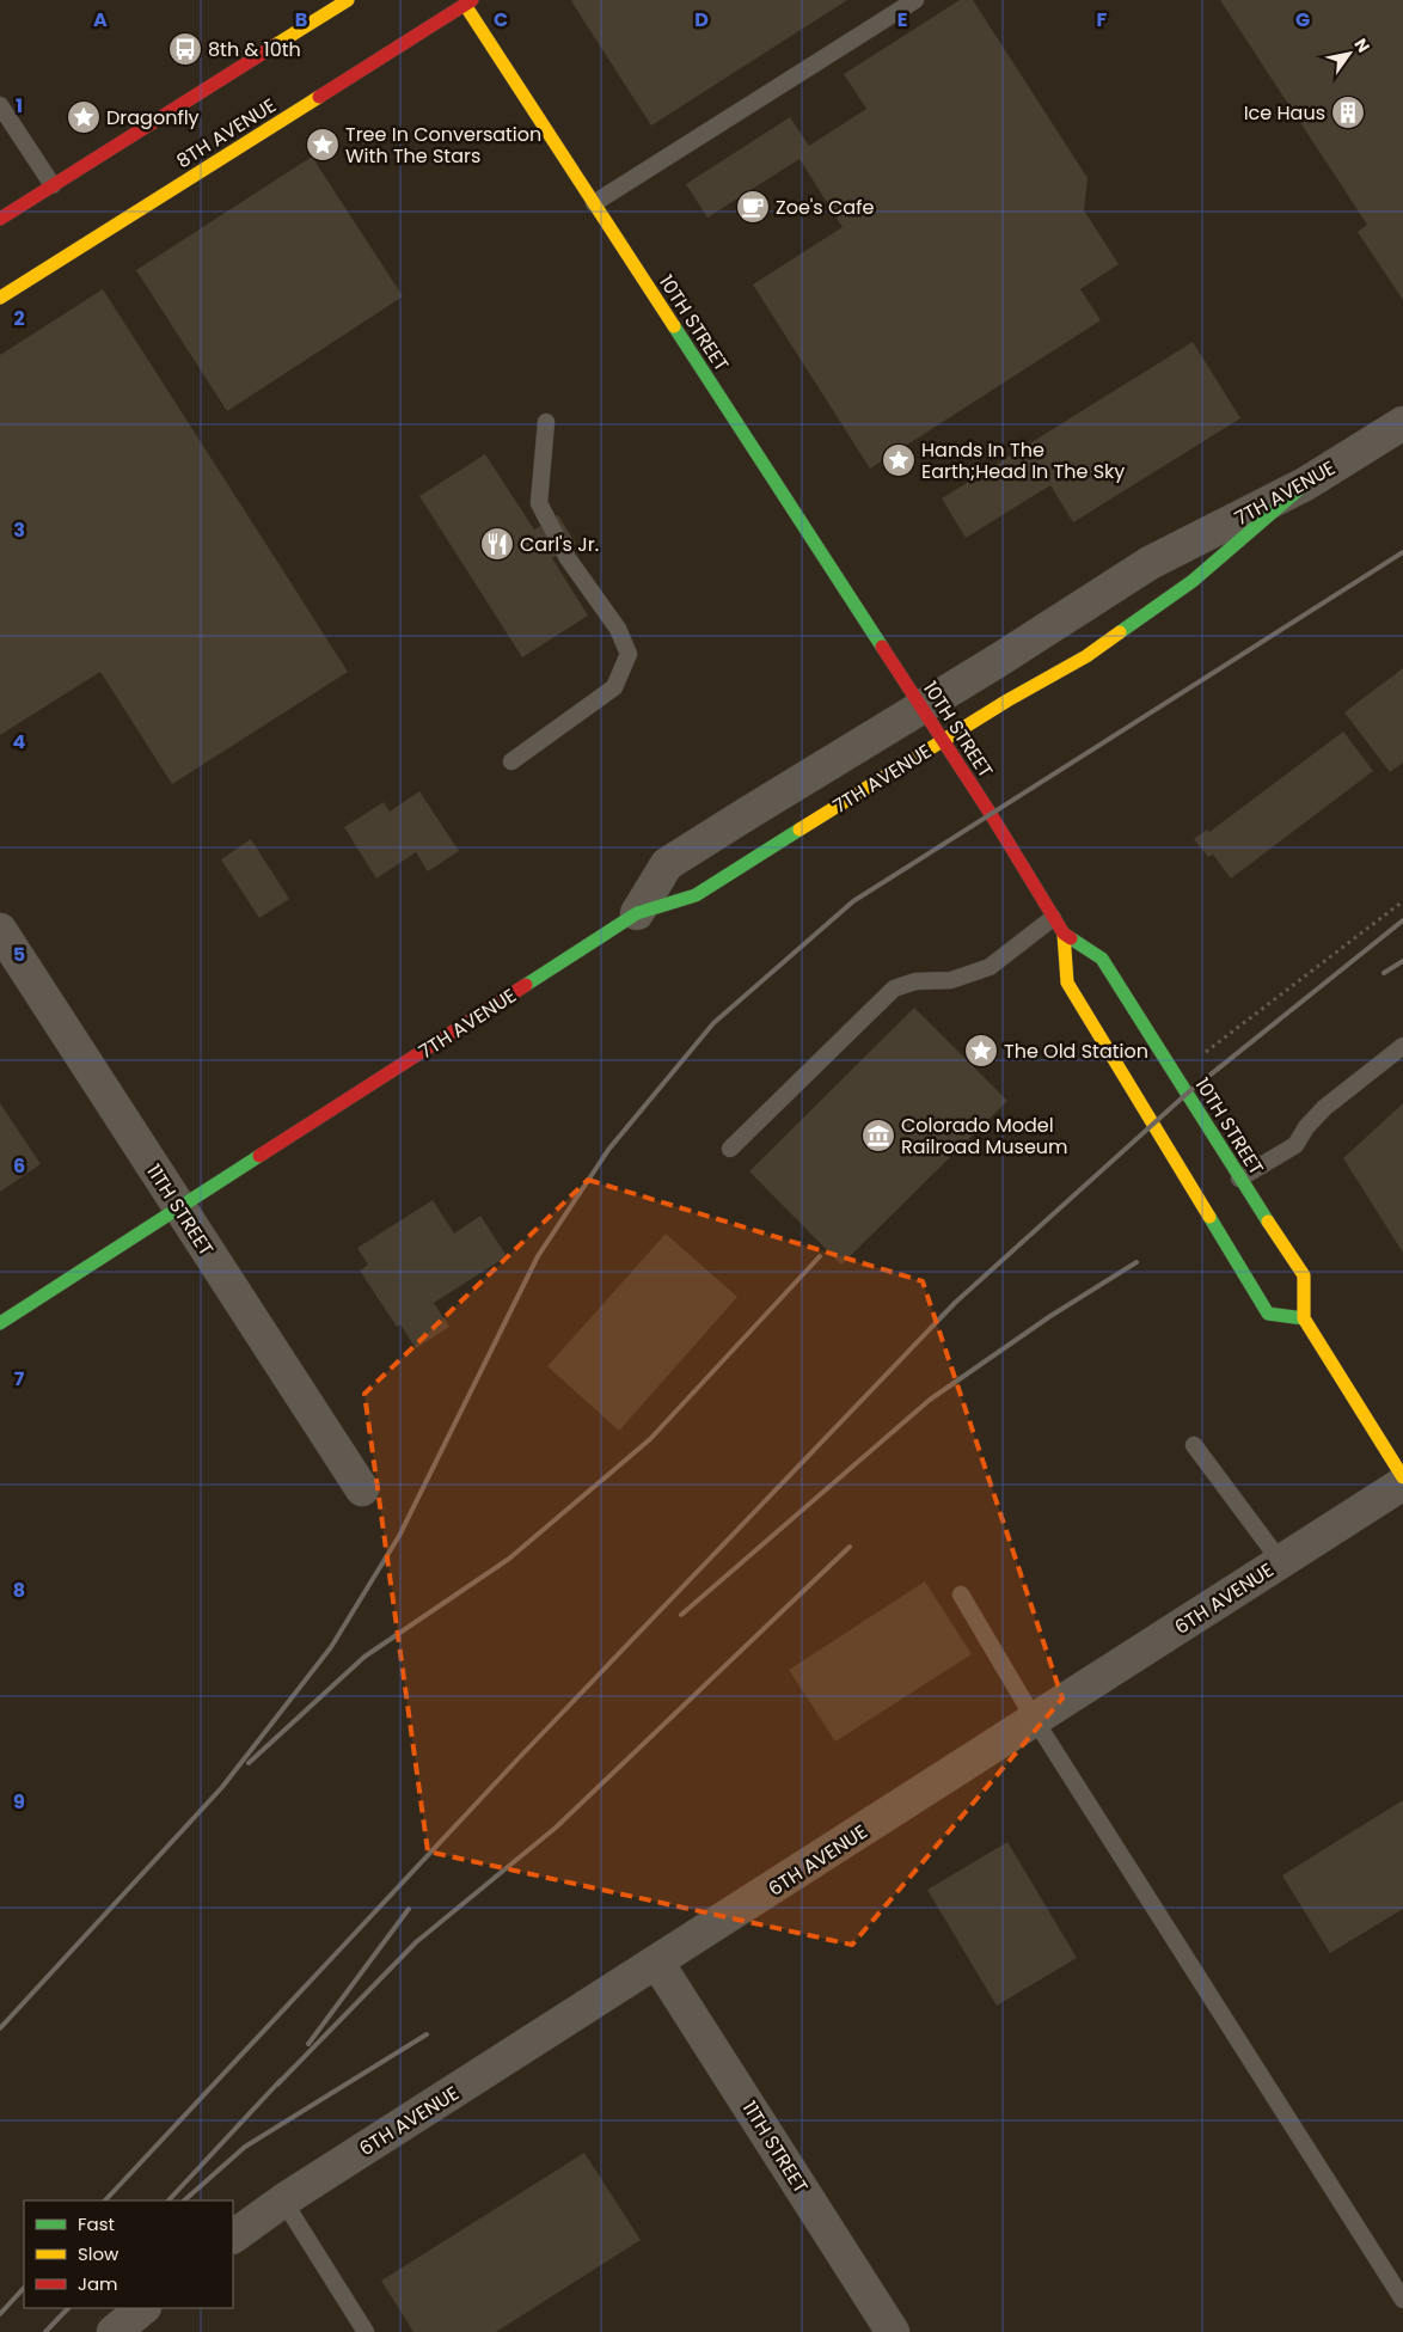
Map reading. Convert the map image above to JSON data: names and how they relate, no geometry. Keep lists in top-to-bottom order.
{
  "streets": {
    "street": [
      "8TH AVENUE",
      "10TH STREET",
      "7TH AVENUE",
      "11TH STREET",
      "6TH AVENUE"
    ]
  },
  "crossings": [
    ["8TH AVENUE", "10TH STREET"],
    ["10TH STREET", "7TH AVENUE"],
    ["7TH AVENUE", "11TH STREET"],
    ["11TH STREET", "6TH AVENUE"]
  ],
  "places": {
    "bus stop": ["8th & 10th"],
    "building": ["Ice Haus"],
    "place": [
      "Dragonfly",
      "Tree In Conversation With The Stars",
      "Hands In The Earth;Head In The Sky",
      "The Old Station"
    ],
    "cafe": ["Zoe's Cafe"],
    "restaurant": ["Carl's Jr."],
    "museum": ["Colorado Model Railroad Museum"]
  },
  "legend": ["Fast", "Slow", "Jam"],
  "north": "top right",
  "grid": {
    "columns": [
      "A",
      "B",
      "C",
      "D",
      "E",
      "F",
      "G"
    ],
    "rows": [
      "1",
      "2",
      "3",
      "4",
      "5",
      "6",
      "7",
      "8",
      "9"
    ]
  }
}
